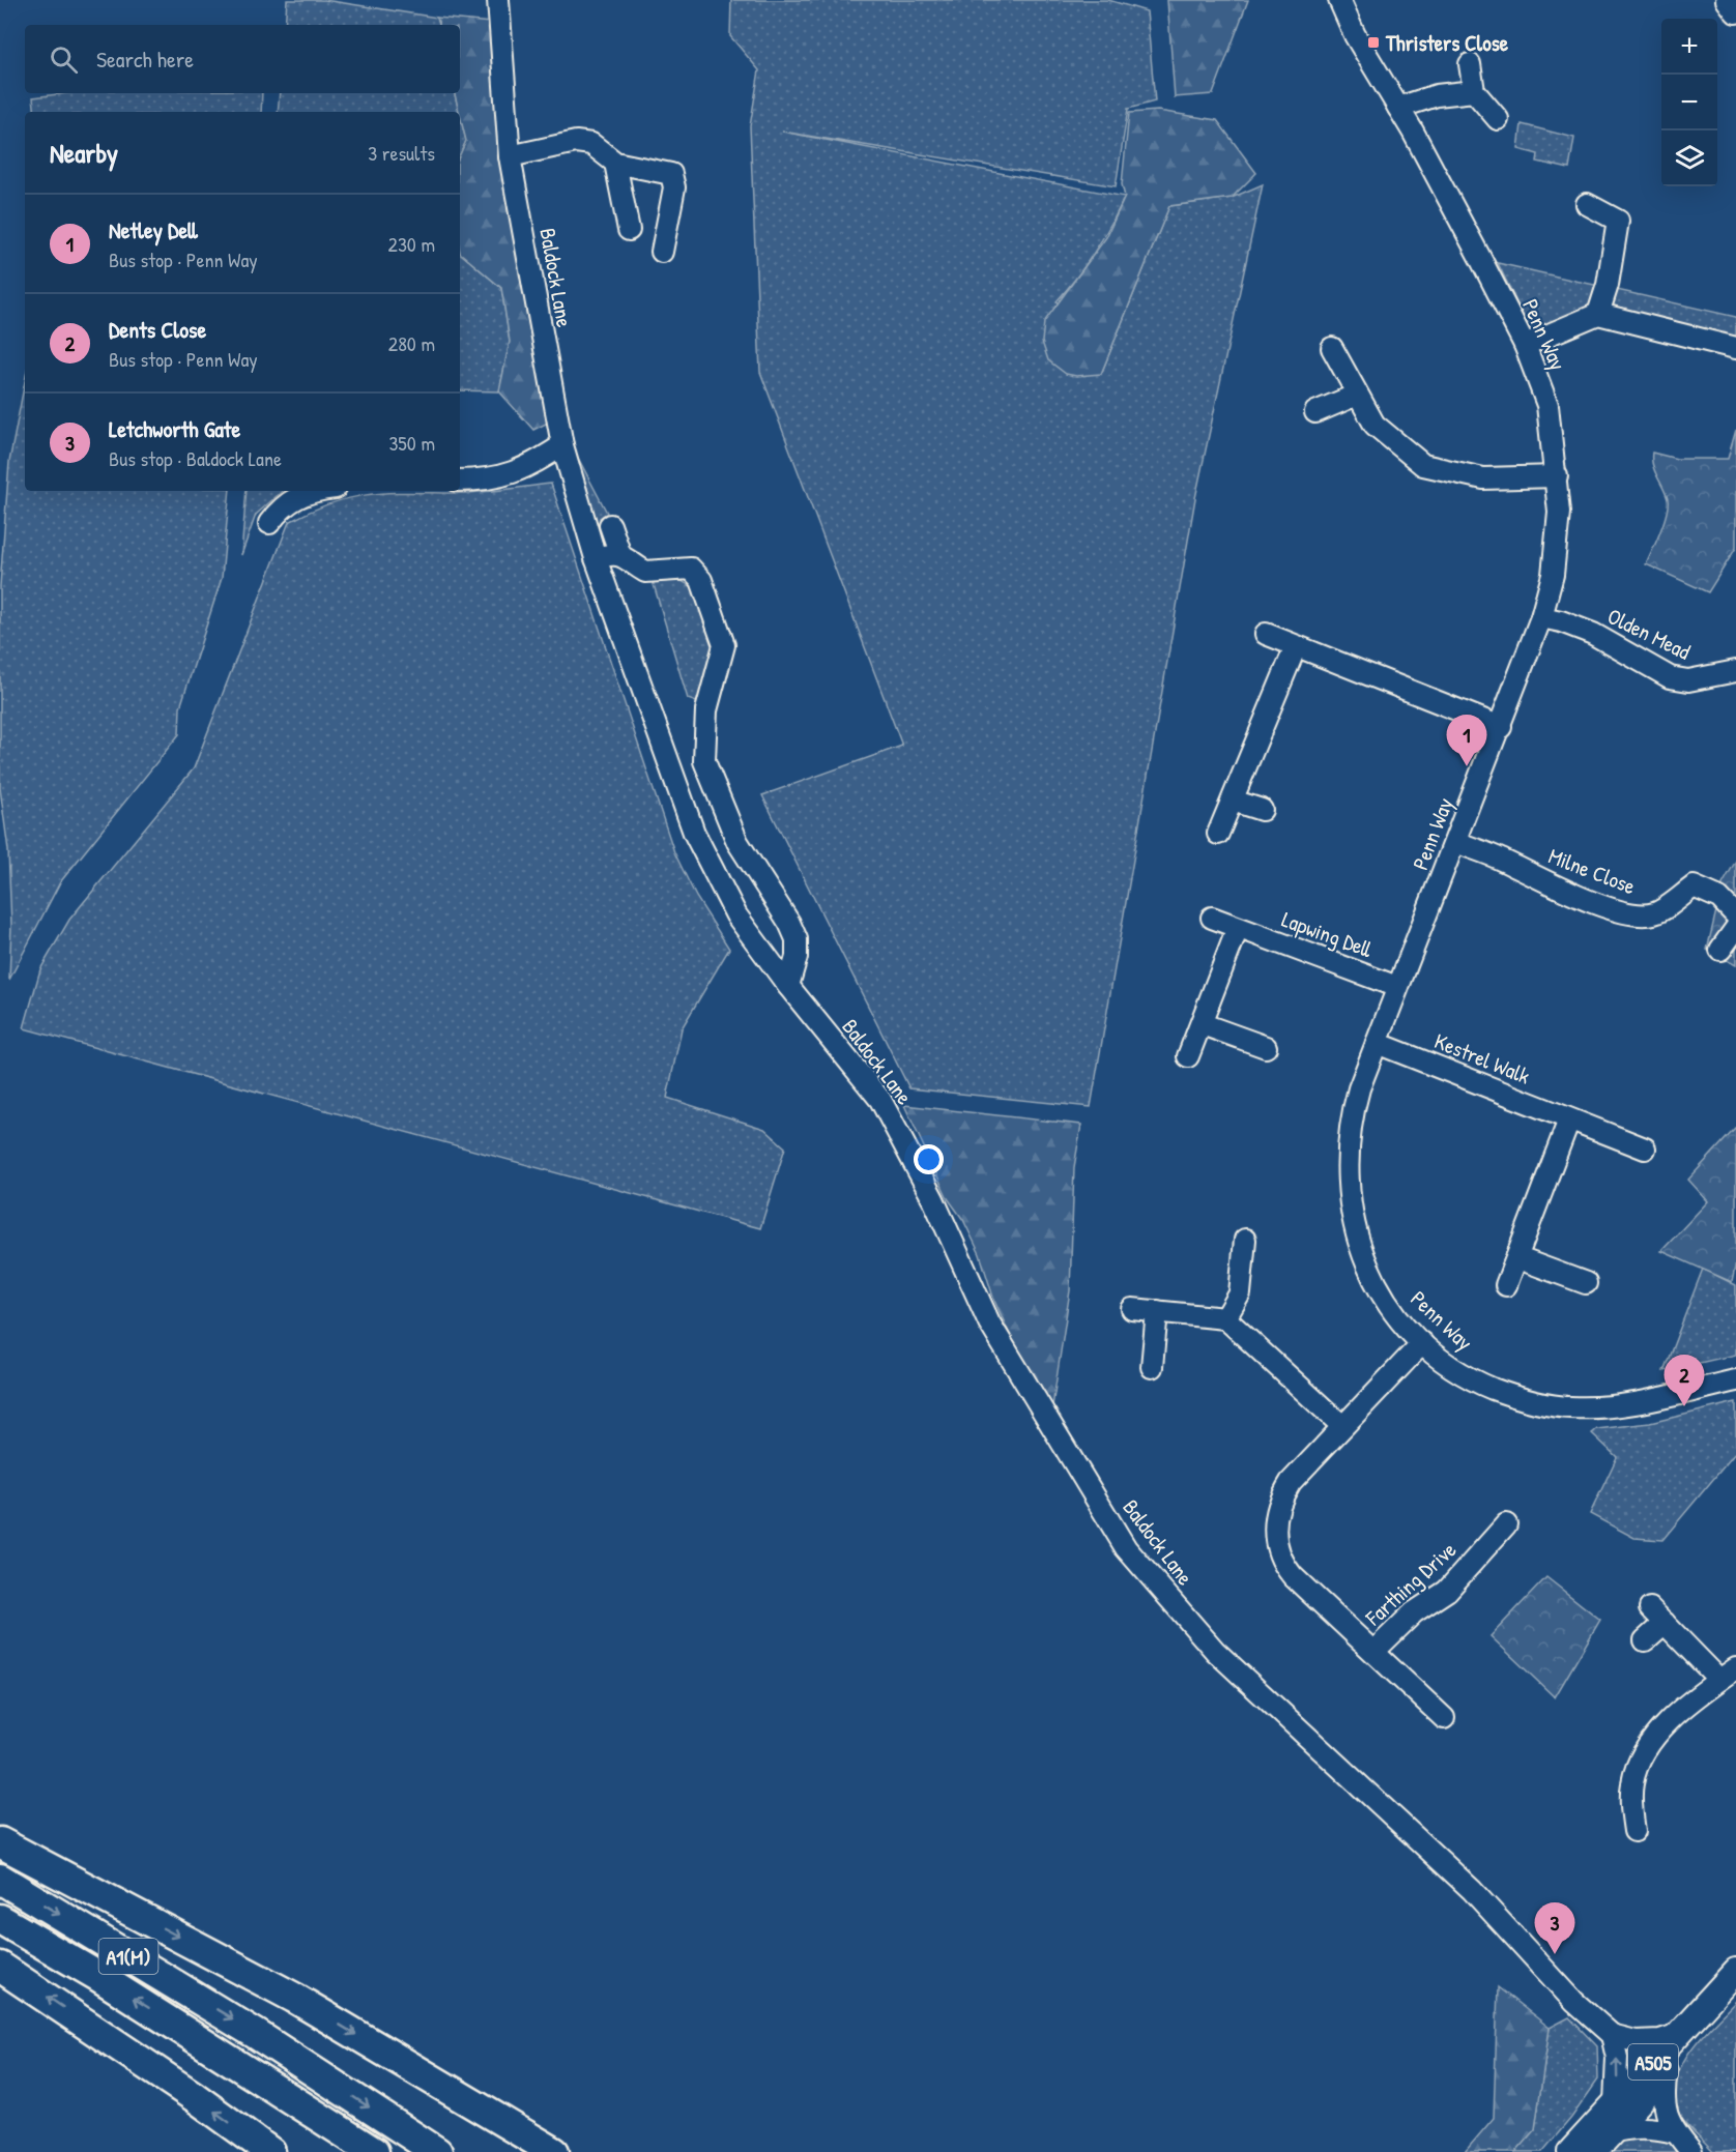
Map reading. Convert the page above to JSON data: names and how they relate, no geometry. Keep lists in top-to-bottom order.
{
  "streets": {
    "highway": ["A1(M)"],
    "main road": ["A505"],
    "street": [
      "Baldock Lane",
      "Penn Way",
      "Olden Mead",
      "Milne Close",
      "Lapwing Dell",
      "Kestrel Walk",
      "Farthing Drive"
    ]
  },
  "crossings": [
    ["Penn Way", "Olden Mead"],
    ["Penn Way", "Milne Close"],
    ["Penn Way", "Lapwing Dell"],
    ["Penn Way", "Kestrel Walk"],
    ["Penn Way", "Farthing Drive"]
  ],
  "places": {
    "transit": ["Thristers Close"]
  },
  "page": {
    "map_buttons": ["+", "−"],
    "search": "Search here",
    "heading": ["Nearby", "3 results"],
    "list": [
      {
        "mark": "1",
        "name": "Netley Dell",
        "note": "Bus stop · Penn Way",
        "value": "230 m"
      },
      {
        "mark": "2",
        "name": "Dents Close",
        "note": "Bus stop · Penn Way",
        "value": "280 m"
      },
      {
        "mark": "3",
        "name": "Letchworth Gate",
        "note": "Bus stop · Baldock Lane",
        "value": "350 m"
      }
    ],
    "pins": ["1", "2", "3"]
  }
}
